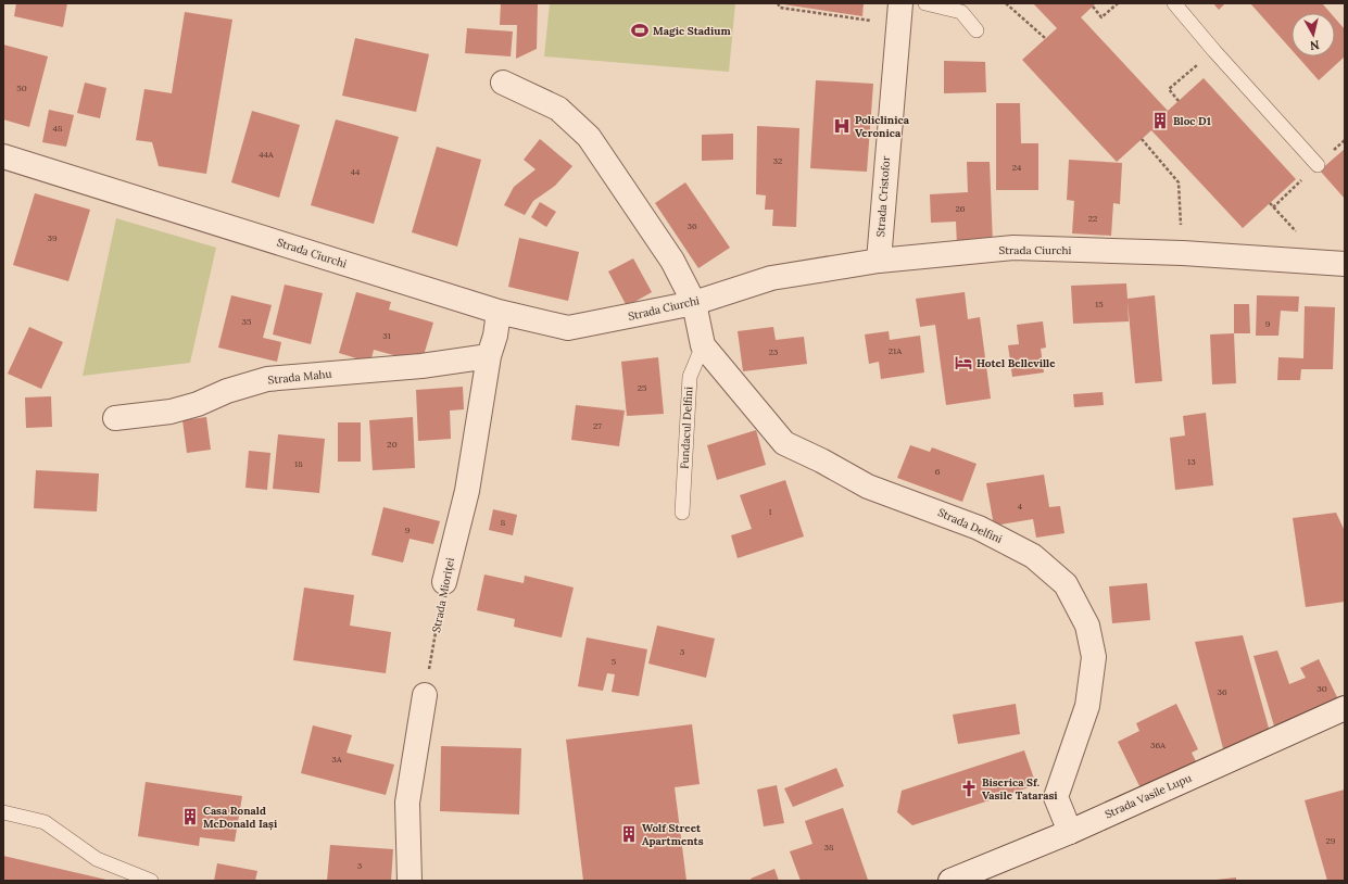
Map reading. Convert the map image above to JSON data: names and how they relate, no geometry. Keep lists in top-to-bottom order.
{
  "streets": {
    "street": [
      "Strada Cristofor",
      "Strada Ciurchi",
      "Strada Mahu",
      "Strada Delfini",
      "Strada Mioriței",
      "Strada Vasile Lupu"
    ],
    "lane": ["Fundacul Delfini"]
  },
  "crossings": [
    ["Strada Cristofor", "Strada Ciurchi"],
    ["Strada Ciurchi", "Strada Delfini"],
    ["Strada Ciurchi", "Strada Mioriței"],
    ["Strada Mahu", "Strada Mioriței"],
    ["Fundacul Delfini", "Strada Delfini"],
    ["Strada Delfini", "Strada Vasile Lupu"]
  ],
  "places": {
    "sports": ["Magic Stadium"],
    "building": ["Bloc D1", "Casa Ronald McDonald Iași", "Wolf Street Apartments"],
    "hospital": ["Policlinica Veronica"],
    "hotel": ["Hotel Belleville"],
    "church": ["Biserica Sf. Vasile Tatarasi"]
  },
  "house_numbers": [
    "50",
    "48",
    "44A",
    "32",
    "24",
    "44",
    "26",
    "22",
    "36",
    "39",
    "15",
    "35",
    "9",
    "31",
    "21A",
    "23",
    "25",
    "27",
    "20",
    "13",
    "18",
    "6",
    "4",
    "1",
    "8",
    "9",
    "3",
    "5",
    "30",
    "36",
    "36A",
    "3A",
    "29",
    "38",
    "3"
  ],
  "north": "bottom"
}
